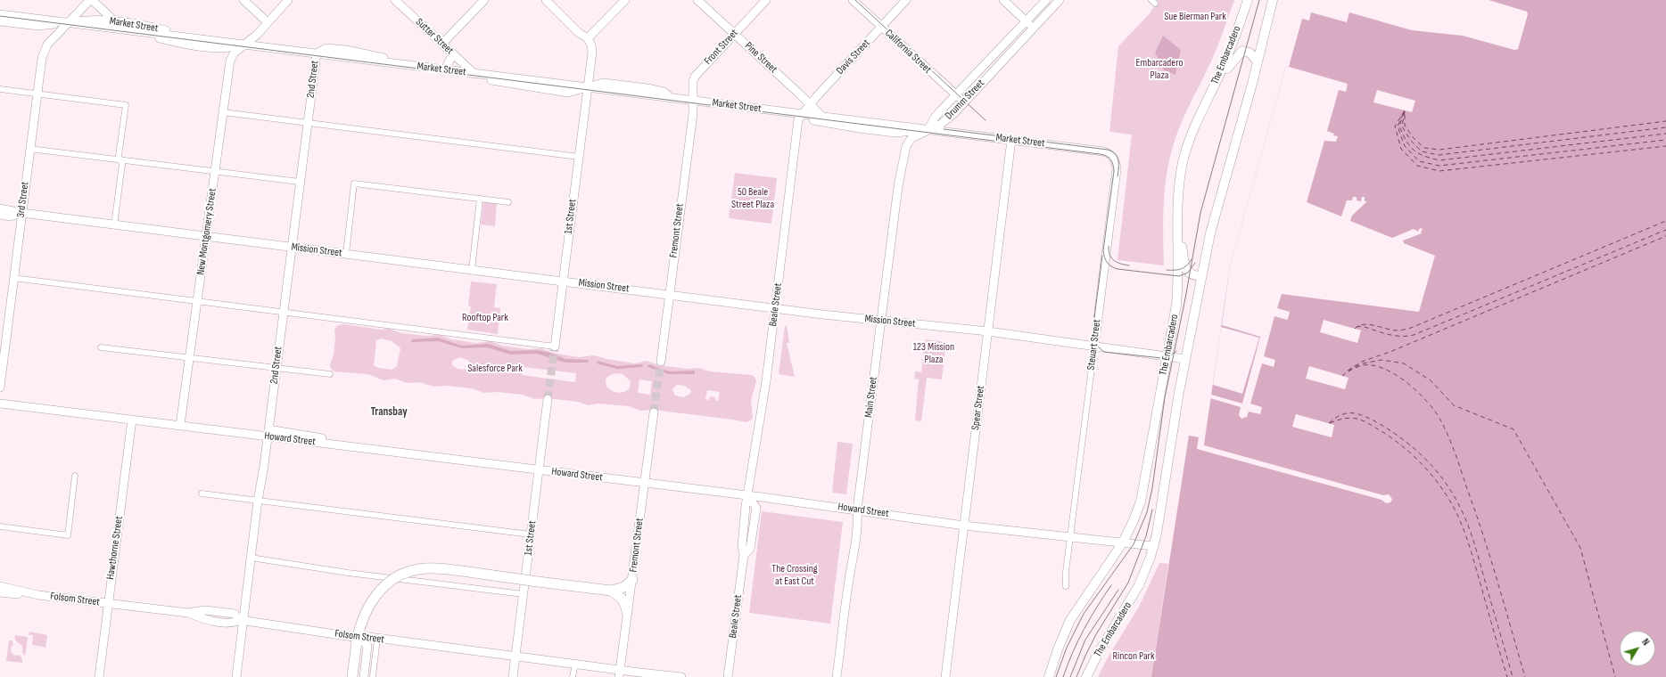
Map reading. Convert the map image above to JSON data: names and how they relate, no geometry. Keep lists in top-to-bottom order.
{
  "streets": {
    "main road": ["The Embarcadero"],
    "street": [
      "Market Street",
      "Sutter Street",
      "Front Street",
      "California Street",
      "Davis Street",
      "Pine Street",
      "2nd Street",
      "Drumm Street",
      "3rd Street",
      "1st Street",
      "Fremont Street",
      "New Montgomery Street",
      "Mission Street",
      "Beale Street",
      "Steuart Street",
      "Main Street",
      "Spear Street",
      "Howard Street",
      "Hawthorne Street",
      "Folsom Street"
    ]
  },
  "crossings": [
    ["Market Street", "Sutter Street"],
    ["Market Street", "Front Street"],
    ["Market Street", "Davis Street"],
    ["Market Street", "Pine Street"],
    ["Market Street", "2nd Street"],
    ["Market Street", "Drumm Street"],
    ["Market Street", "3rd Street"],
    ["Market Street", "1st Street"],
    ["Market Street", "Fremont Street"],
    ["Market Street", "New Montgomery Street"],
    ["Market Street", "Beale Street"],
    ["Market Street", "Steuart Street"],
    ["Market Street", "Main Street"],
    ["Market Street", "Spear Street"],
    ["Front Street", "Pine Street"],
    ["Front Street", "Fremont Street"],
    ["California Street", "Davis Street"],
    ["California Street", "Drumm Street"],
    ["The Embarcadero", "Mission Street"],
    ["The Embarcadero", "Howard Street"],
    ["Davis Street", "Pine Street"],
    ["Davis Street", "Beale Street"],
    ["2nd Street", "Mission Street"],
    ["2nd Street", "Howard Street"],
    ["2nd Street", "Folsom Street"],
    ["Drumm Street", "Main Street"],
    ["3rd Street", "Mission Street"],
    ["1st Street", "Mission Street"],
    ["1st Street", "Howard Street"],
    ["1st Street", "Folsom Street"],
    ["Fremont Street", "Mission Street"],
    ["Fremont Street", "Howard Street"],
    ["Fremont Street", "Folsom Street"],
    ["New Montgomery Street", "Mission Street"],
    ["New Montgomery Street", "Howard Street"],
    ["Mission Street", "Beale Street"],
    ["Mission Street", "Steuart Street"],
    ["Mission Street", "Main Street"],
    ["Mission Street", "Spear Street"],
    ["Beale Street", "Howard Street"],
    ["Steuart Street", "Howard Street"],
    ["Main Street", "Howard Street"],
    ["Spear Street", "Howard Street"],
    ["Howard Street", "Hawthorne Street"],
    ["Hawthorne Street", "Folsom Street"]
  ],
  "districts": ["Transbay"],
  "parks": [
    "Sue Bierman Park",
    "Embarcadero Plaza",
    "50 Beale Street Plaza",
    "Rooftop Park",
    "123 Mission Plaza",
    "Salesforce Park",
    "The Crossing at East Cut",
    "Rincon Park"
  ],
  "north": "top right"
}
